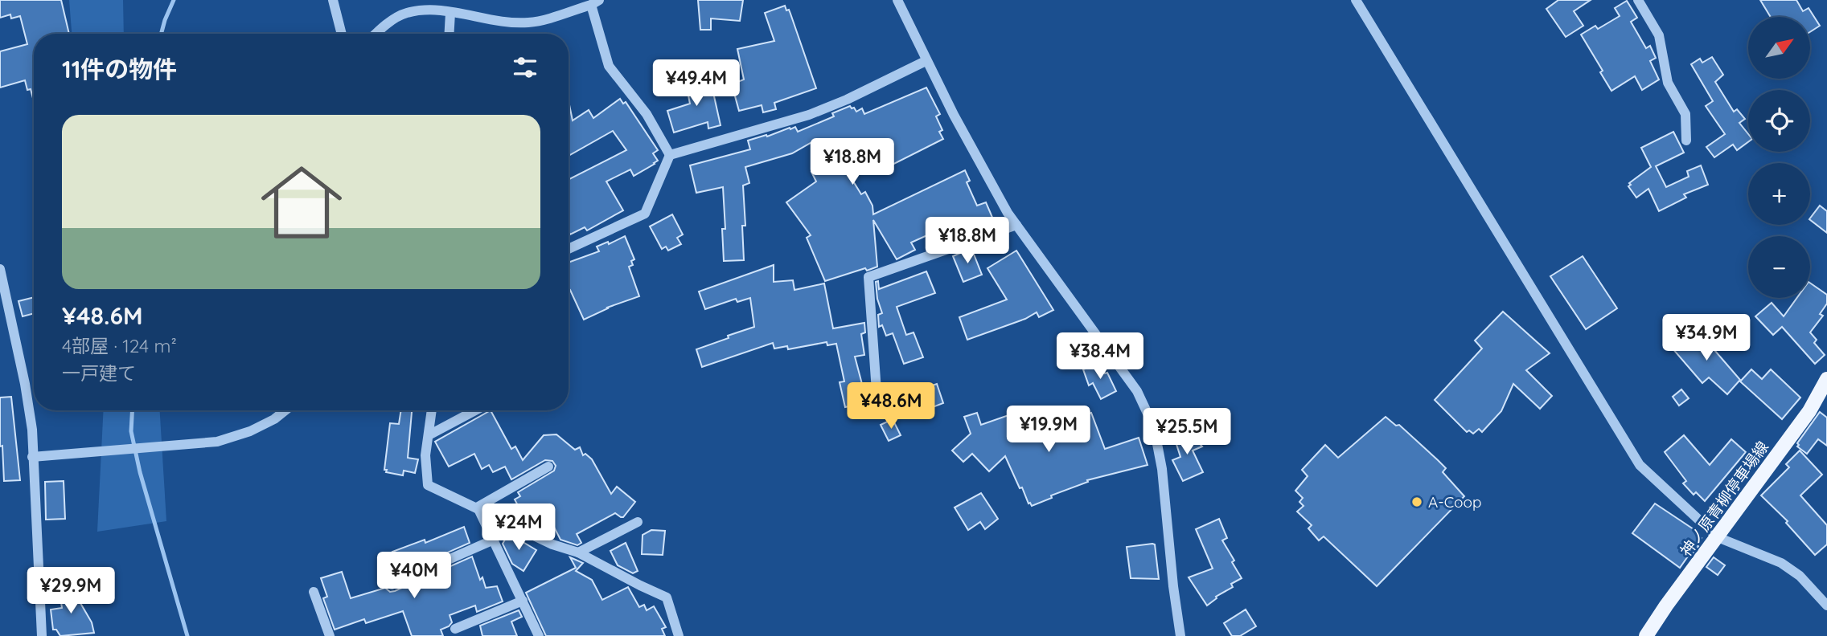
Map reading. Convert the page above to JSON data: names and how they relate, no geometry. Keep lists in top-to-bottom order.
{
  "streets": {
    "main road": ["神ノ原青柳停車場線"]
  },
  "places": ["A-Coop"],
  "north": "top right",
  "page": {
    "map_buttons": ["+", "−"],
    "heading": "11件の物件",
    "price": [
      "¥49.4M",
      "¥18.8M",
      "¥18.8M",
      "¥34.9M",
      "¥38.4M",
      "¥48.6M",
      "¥19.9M",
      "¥25.5M",
      "¥24M",
      "¥40M",
      "¥29.9M"
    ],
    "list": [
      {
        "name": "¥48.6M",
        "note": "4部屋 · 124 m² · 一戸建て"
      }
    ]
  }
}
